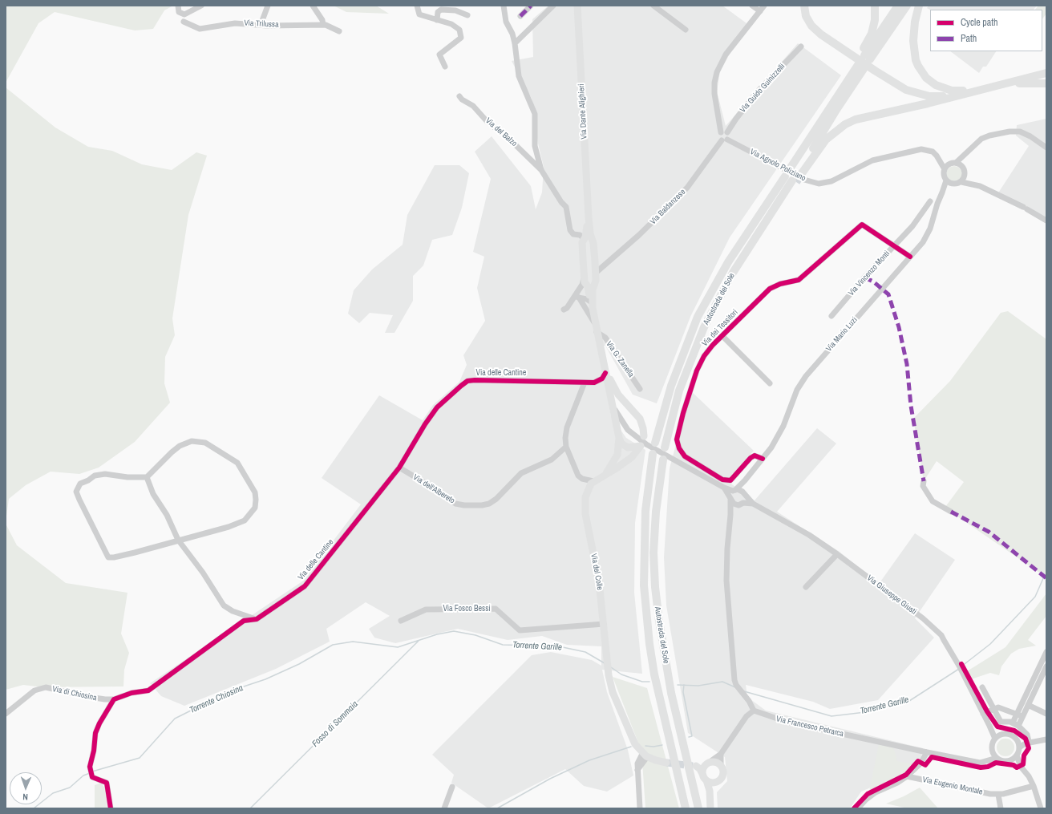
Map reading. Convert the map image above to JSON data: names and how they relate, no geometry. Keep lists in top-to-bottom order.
{
  "streets": {
    "highway": ["Autostrada del Sole"],
    "main road": ["Via Dante Alighieri", "Via del Colle"],
    "street": [
      "Via Trilussa",
      "Via Guido Guinizzelli",
      "Via del Balzo",
      "Via Agnolo Poliziano",
      "Via Baldanzese",
      "Via Vincenzo Monti",
      "Via dei Tessitori",
      "Via Mario Luzi",
      "Via G. Zanella",
      "Via delle Cantine",
      "Via dell'Albereto",
      "Via Giuseppe Giusti",
      "Via Fosco Bessi",
      "Via di Chiosina",
      "Via Francesco Petrarca",
      "Via Eugenio Montale"
    ]
  },
  "crossings": [
    ["Via Guido Guinizzelli", "Via Agnolo Poliziano"],
    ["Via Guido Guinizzelli", "Via Baldanzese"],
    ["Via Dante Alighieri", "Via Baldanzese"],
    ["Via Dante Alighieri", "Via G. Zanella"],
    ["Via Dante Alighieri", "Via delle Cantine"],
    ["Via Dante Alighieri", "Via Giuseppe Giusti"],
    ["Via Agnolo Poliziano", "Via Baldanzese"],
    ["Via Agnolo Poliziano", "Via Mario Luzi"],
    ["Via Vincenzo Monti", "Via dei Tessitori"],
    ["Via dei Tessitori", "Via Mario Luzi"],
    ["Via Mario Luzi", "Via Giuseppe Giusti"],
    ["Via delle Cantine", "Via dell'Albereto"],
    ["Via delle Cantine", "Via di Chiosina"],
    ["Via del Colle", "Via Fosco Bessi"],
    ["Via Giuseppe Giusti", "Via Francesco Petrarca"]
  ],
  "water": ["Torrente Garille", "Torrente Chiosina", "Fosso di Sommaia"],
  "legend": ["Cycle path", "Path"],
  "north": "bottom"
}
